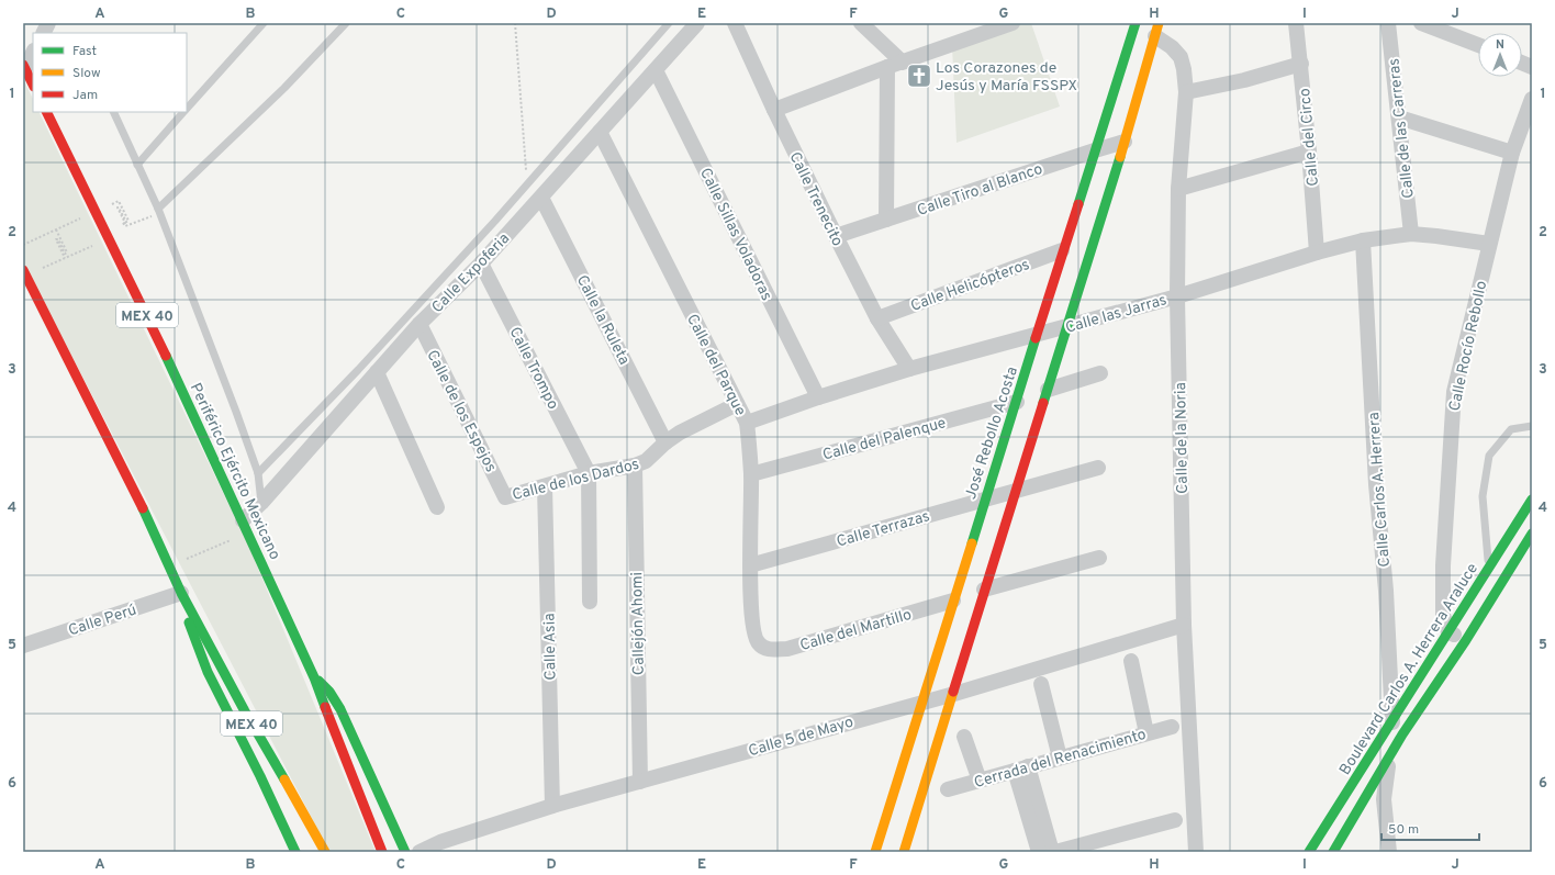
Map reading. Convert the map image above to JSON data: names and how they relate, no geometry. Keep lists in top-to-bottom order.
{
  "streets": {
    "main road": [
      "MEX 40",
      "José Rebollo Acosta",
      "Periférico Ejército Mexicano",
      "Boulevard Carlos A. Herrera Araluce"
    ],
    "street": [
      "Calle de las Carreras",
      "Calle del Circo",
      "Calle Tiro al Blanco",
      "Calle Trenecito",
      "Calle Sillas Voladoras",
      "Calle Expoferia",
      "Calle Helicópteros",
      "Calle las Jarras",
      "Calle la Ruleta",
      "Calle Rocío Rebollo",
      "Calle del Parque",
      "Calle Trompo",
      "Calle de los Espejos",
      "Calle del Palenque",
      "Calle de la Noria",
      "Calle de los Dardos",
      "Calle Carlos A. Herrera",
      "Calle Terrazas",
      "Calle Perú",
      "Callejón Ahomi",
      "Calle del Martillo",
      "Calle Asia",
      "Calle 5 de Mayo",
      "Cerrada del Renacimiento"
    ]
  },
  "crossings": [
    ["Calle de las Carreras", "Calle las Jarras"],
    ["Calle del Circo", "Calle las Jarras"],
    ["Calle Tiro al Blanco", "Calle Trenecito"],
    ["Calle Tiro al Blanco", "José Rebollo Acosta"],
    ["Calle Trenecito", "Calle Helicópteros"],
    ["Calle Trenecito", "Calle las Jarras"],
    ["Calle Sillas Voladoras", "Calle Expoferia"],
    ["Calle Sillas Voladoras", "Calle las Jarras"],
    ["Calle Expoferia", "Calle la Ruleta"],
    ["Calle Expoferia", "Calle del Parque"],
    ["Calle Expoferia", "Calle Trompo"],
    ["Calle Expoferia", "Calle de los Espejos"],
    ["Calle Expoferia", "Periférico Ejército Mexicano"],
    ["Calle Helicópteros", "José Rebollo Acosta"],
    ["Calle las Jarras", "Calle Rocío Rebollo"],
    ["Calle las Jarras", "Calle del Parque"],
    ["Calle las Jarras", "José Rebollo Acosta"],
    ["Calle las Jarras", "Calle de la Noria"],
    ["Calle las Jarras", "Calle Carlos A. Herrera"],
    ["MEX 40", "Calle Perú"],
    ["Calle la Ruleta", "Calle de los Dardos"],
    ["Calle Rocío Rebollo", "Boulevard Carlos A. Herrera Araluce"],
    ["Calle del Parque", "Calle del Palenque"],
    ["Calle del Parque", "Calle de los Dardos"],
    ["Calle del Parque", "Calle Terrazas"],
    ["Calle del Parque", "Calle del Martillo"],
    ["Calle Trompo", "Calle de los Dardos"],
    ["Calle de los Espejos", "Calle de los Dardos"],
    ["José Rebollo Acosta", "Calle del Palenque"],
    ["José Rebollo Acosta", "Calle Terrazas"],
    ["José Rebollo Acosta", "Calle del Martillo"],
    ["José Rebollo Acosta", "Calle 5 de Mayo"],
    ["Calle de la Noria", "Calle 5 de Mayo"],
    ["Calle de los Dardos", "Callejón Ahomi"],
    ["Calle de los Dardos", "Calle Asia"],
    ["Calle Carlos A. Herrera", "Boulevard Carlos A. Herrera Araluce"],
    ["Callejón Ahomi", "Calle 5 de Mayo"],
    ["Calle Asia", "Calle 5 de Mayo"]
  ],
  "places": {
    "church": ["Los Corazones de Jesús y María FSSPX"]
  },
  "legend": ["Fast", "Slow", "Jam"],
  "scale_bar": "50 m",
  "north": "top",
  "grid": {
    "columns": [
      "A",
      "B",
      "C",
      "D",
      "E",
      "F",
      "G",
      "H",
      "I",
      "J"
    ],
    "rows": [
      "1",
      "2",
      "3",
      "4",
      "5",
      "6"
    ]
  }
}
